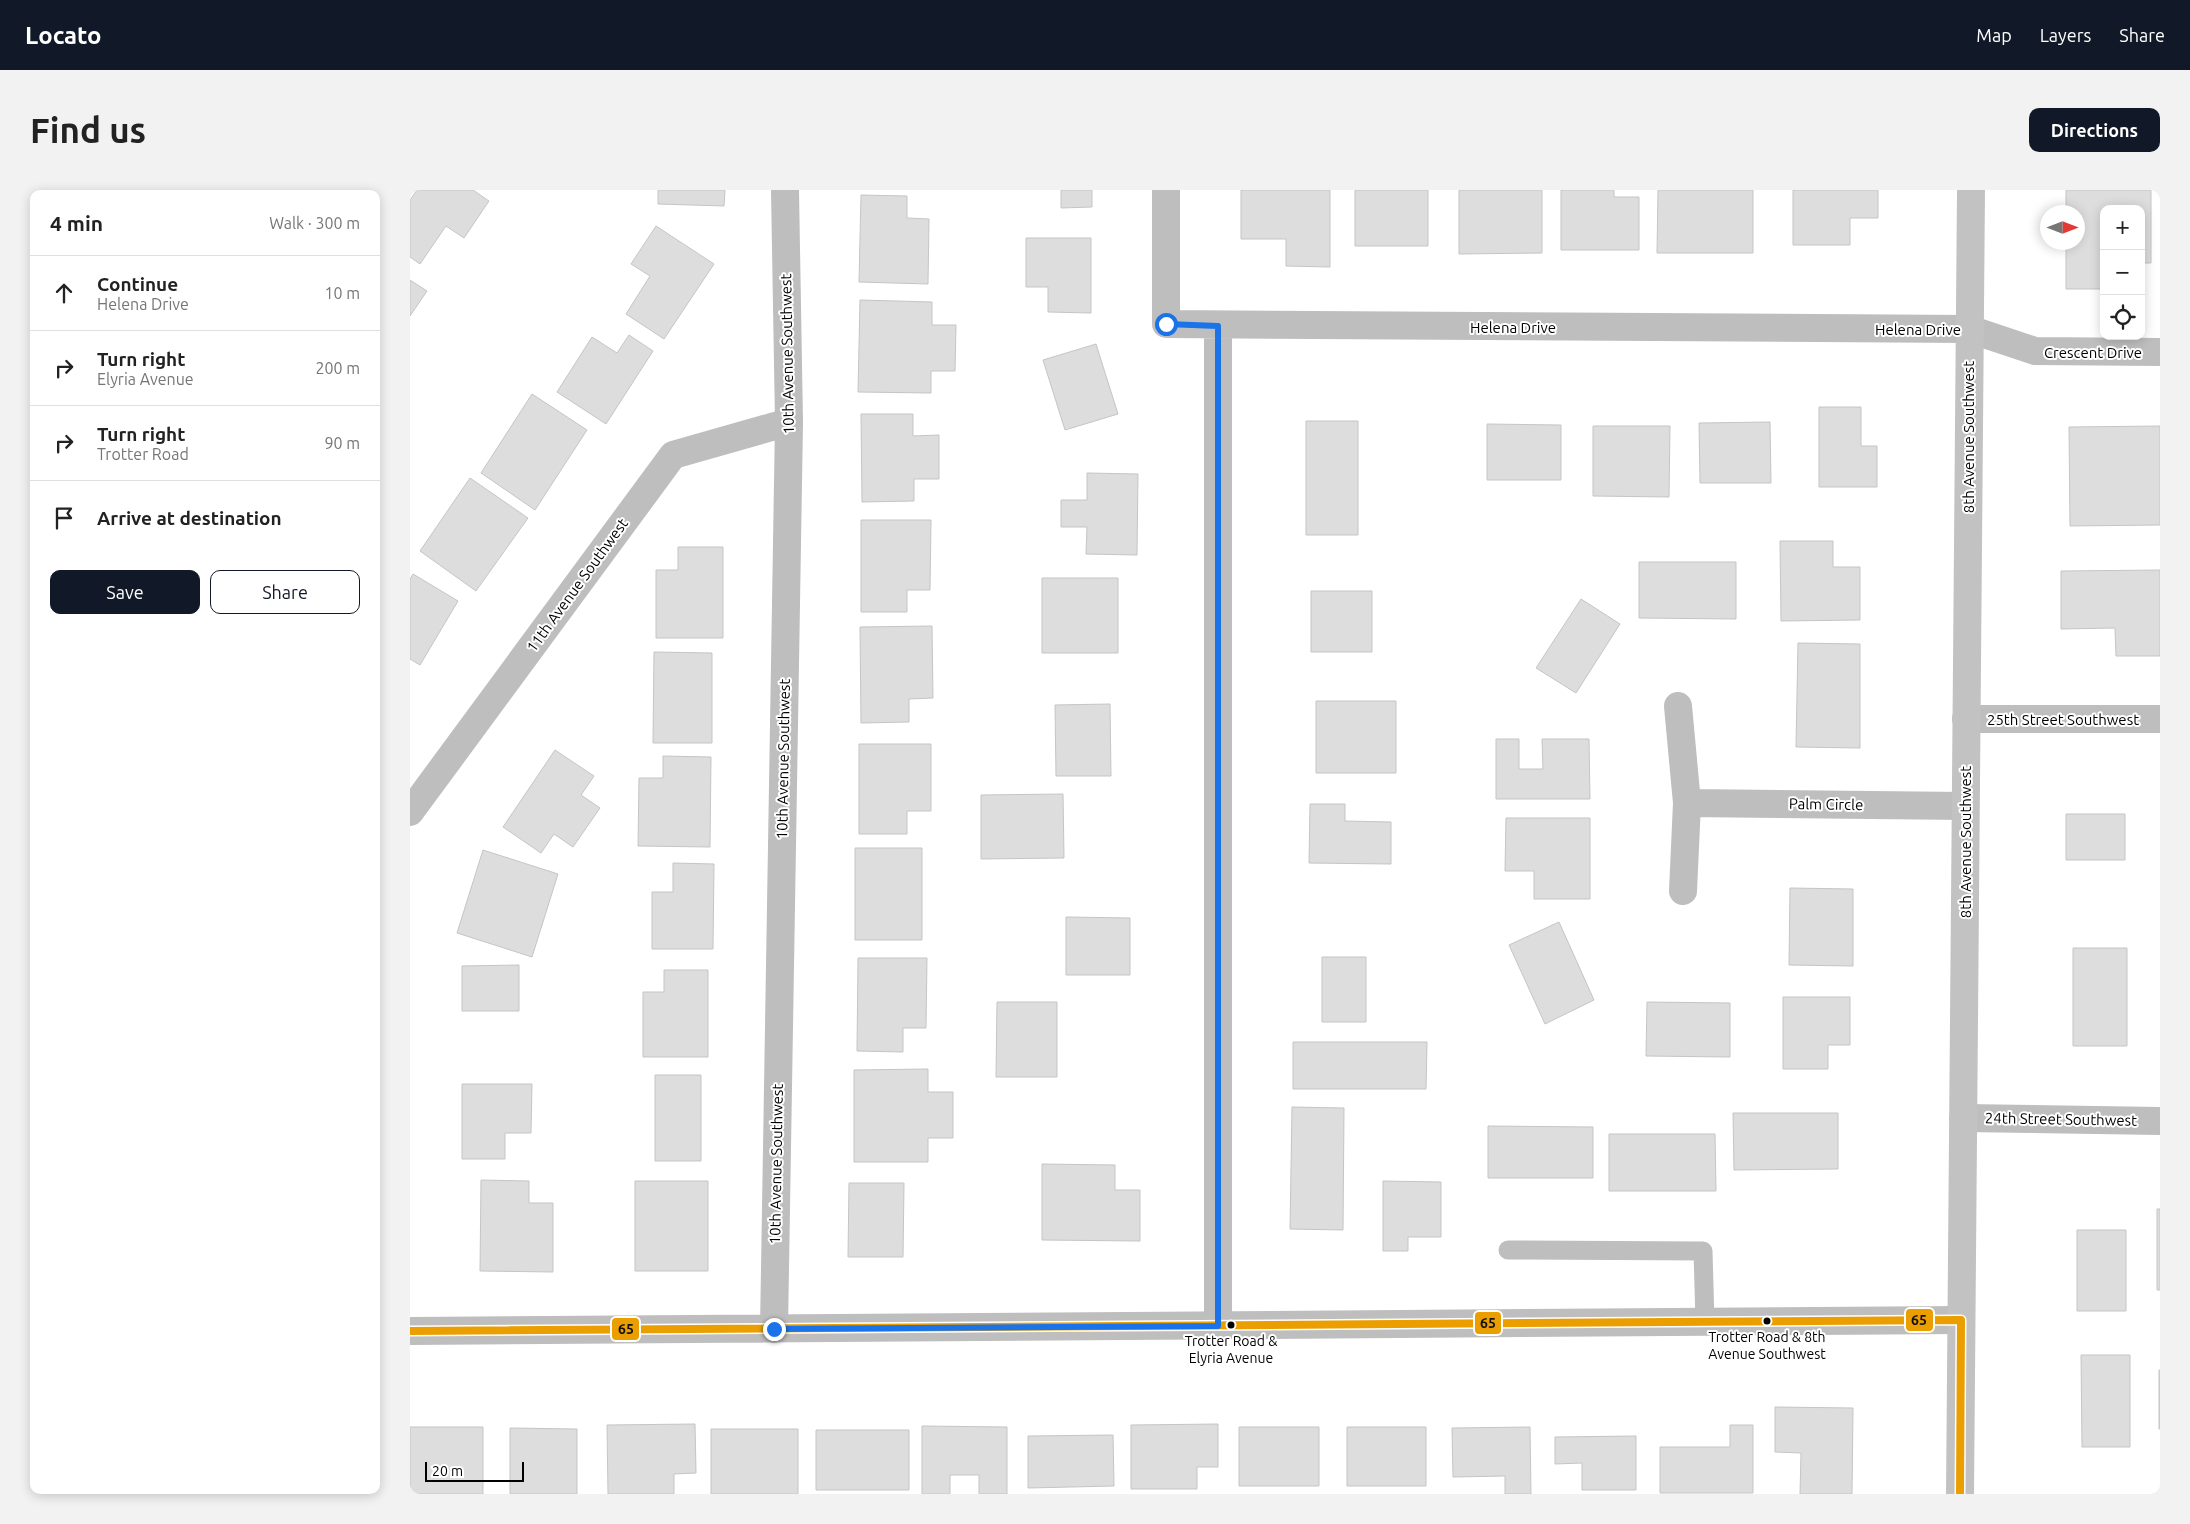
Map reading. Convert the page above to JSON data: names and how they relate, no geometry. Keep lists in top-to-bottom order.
{
  "streets": {
    "street": [
      "Helena Drive",
      "Crescent Drive",
      "10th Avenue Southwest",
      "8th Avenue Southwest",
      "11th Avenue Southwest",
      "25th Street Southwest",
      "Palm Circle",
      "24th Street Southwest"
    ]
  },
  "crossings": [
    ["Helena Drive", "Crescent Drive"],
    ["Helena Drive", "8th Avenue Southwest"],
    ["Crescent Drive", "8th Avenue Southwest"],
    ["10th Avenue Southwest", "11th Avenue Southwest"],
    ["8th Avenue Southwest", "25th Street Southwest"],
    ["8th Avenue Southwest", "Palm Circle"],
    ["8th Avenue Southwest", "24th Street Southwest"]
  ],
  "places": ["Trotter Road & 8th Avenue Southwest", "Trotter Road & Elyria Avenue"],
  "lines": ["transit line 65"],
  "scale_bar": "20 m",
  "north": "right",
  "page": {
    "header": "Locato",
    "nav": ["Map", "Layers", "Share"],
    "buttons": [
      "Directions",
      ["Save", "Share"]
    ],
    "title": "Find us",
    "heading": ["4 min", "Walk · 300 m"],
    "map_buttons": ["+", "−"],
    "list": [
      ["Continue", "Helena Drive", "10 m"],
      ["Turn right", "Elyria Avenue", "200 m"],
      ["Turn right", "Trotter Road", "90 m"],
      "Arrive at destination"
    ],
    "scale": "20 m"
  }
}
